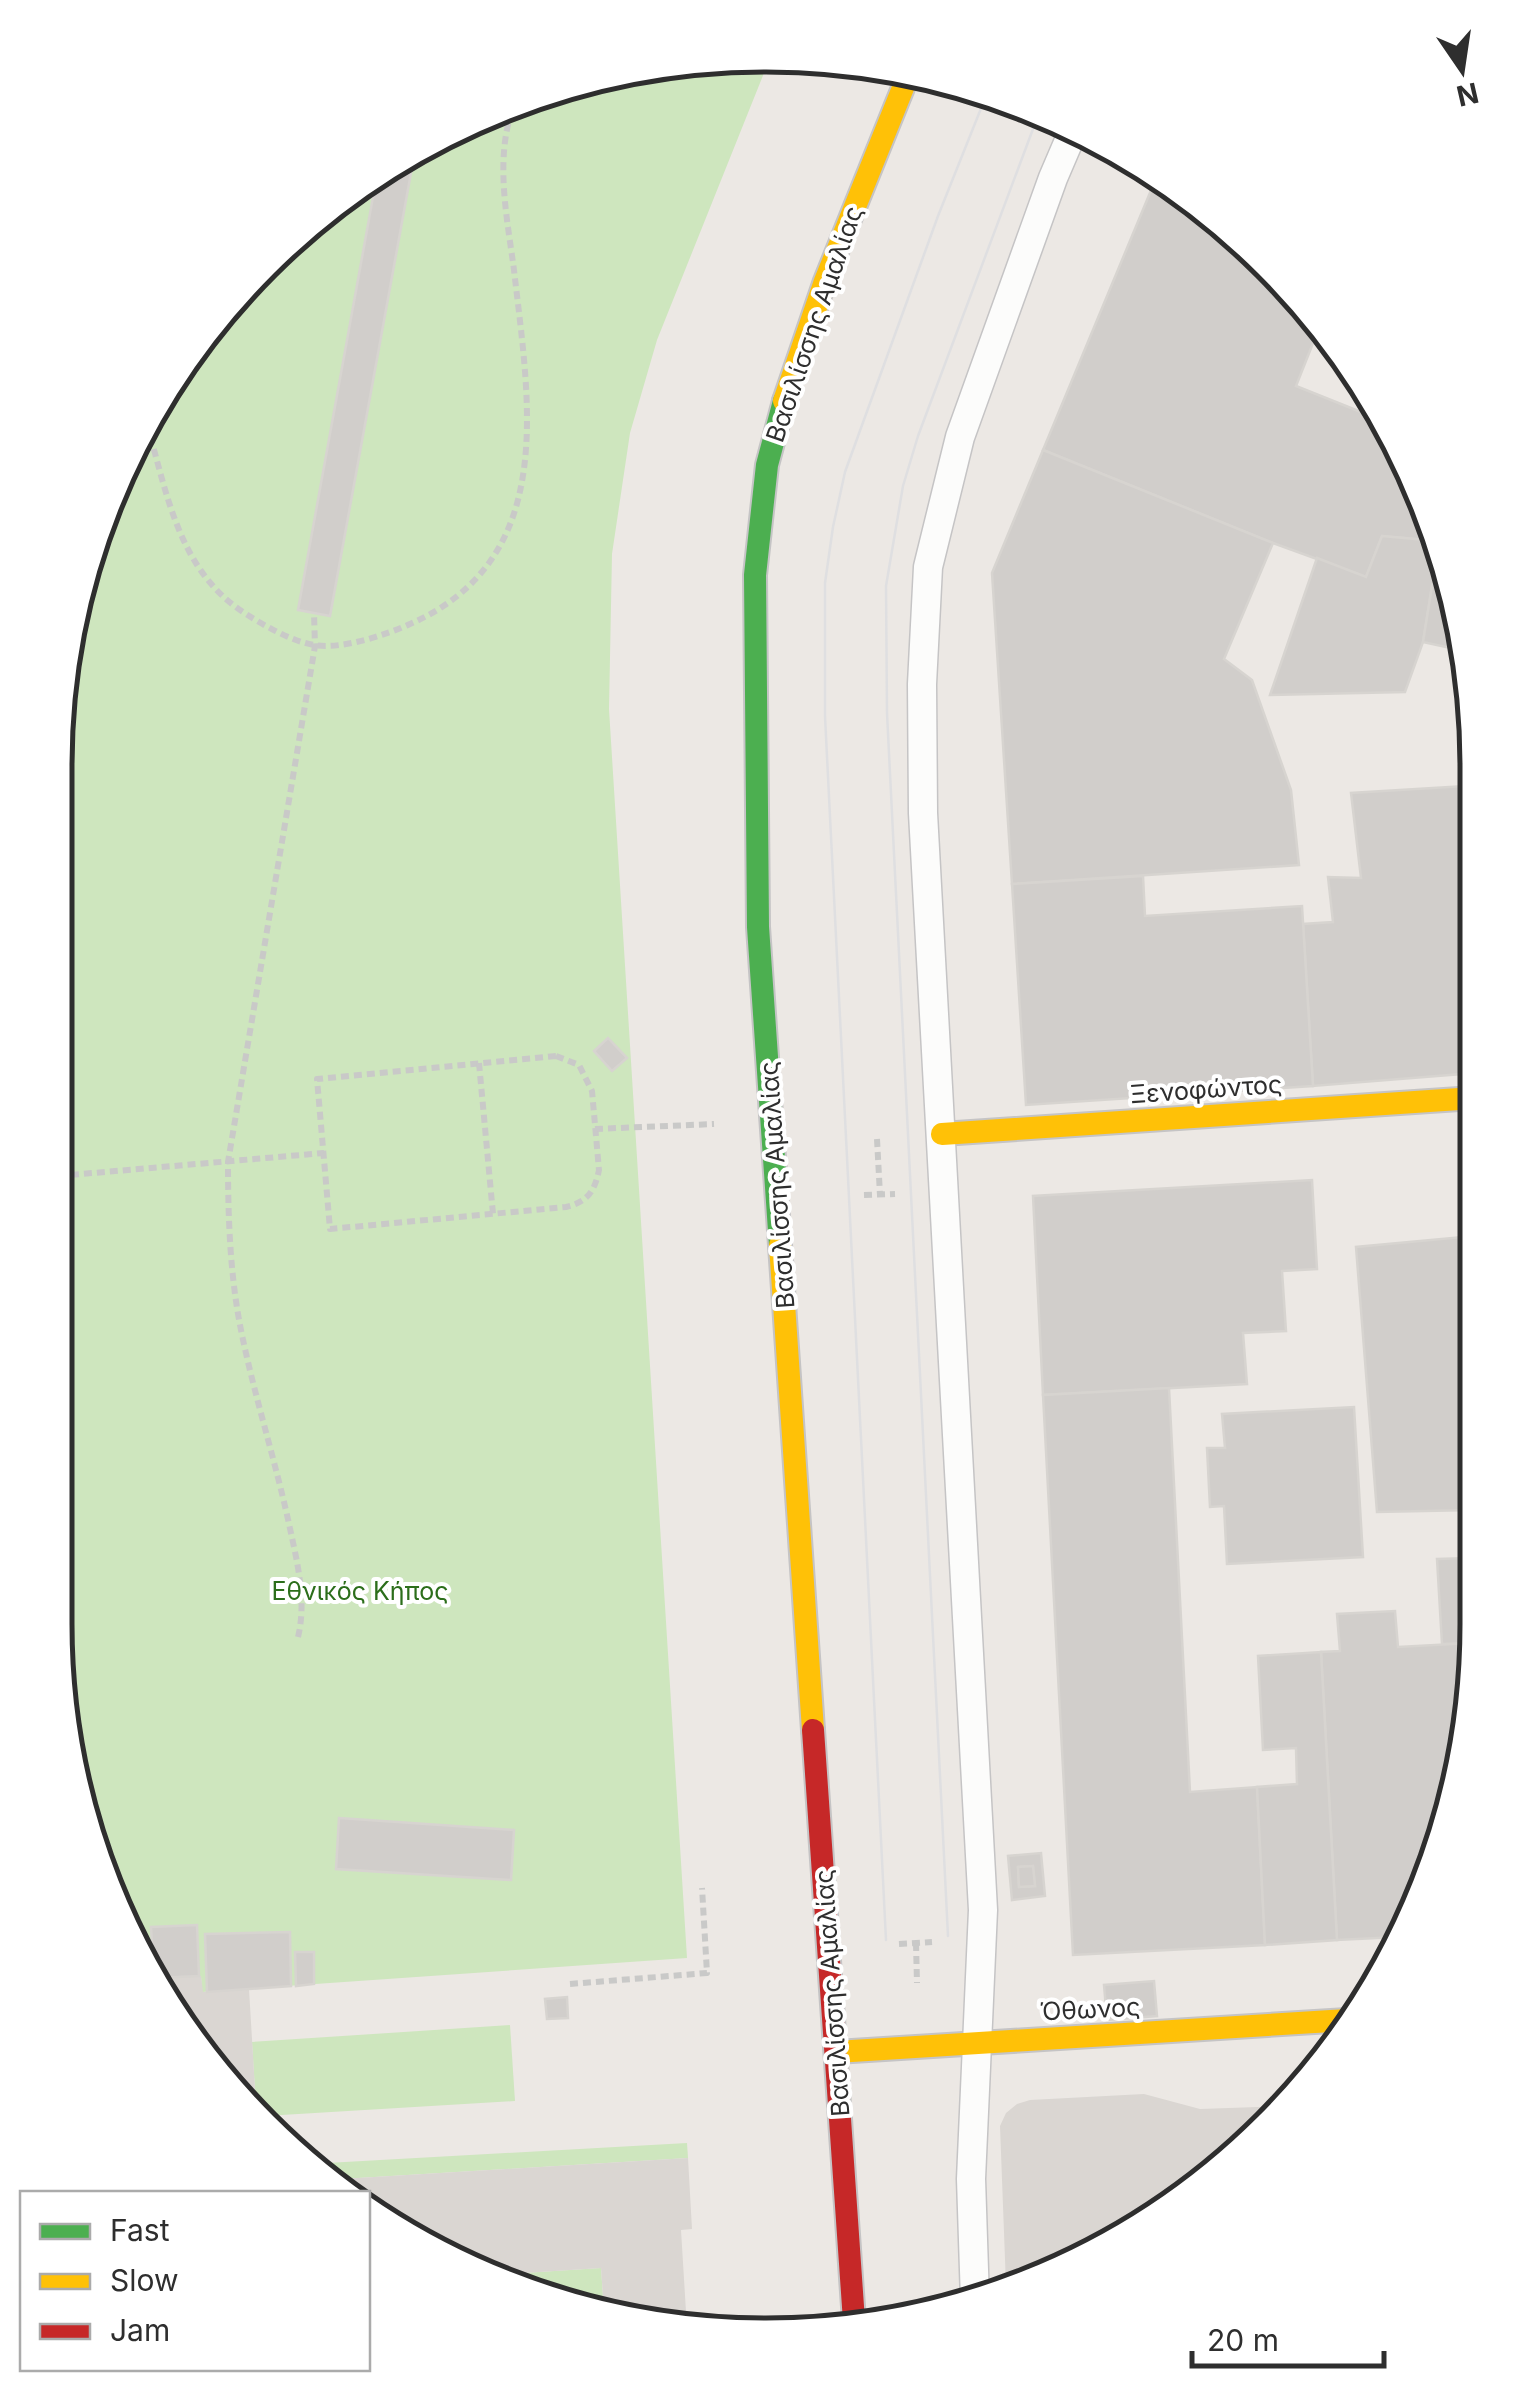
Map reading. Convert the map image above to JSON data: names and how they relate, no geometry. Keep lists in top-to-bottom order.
{
  "streets": {
    "main road": ["Βασιλίσσης Αμαλίας", "Ξενοφώντος", "Όθωνος"]
  },
  "crossings": [
    ["Βασιλίσσης Αμαλίας", "Όθωνος"]
  ],
  "parks": ["Εθνικός Κήπος"],
  "legend": ["Fast", "Slow", "Jam"],
  "scale_bar": "20 m",
  "north": "bottom"
}
